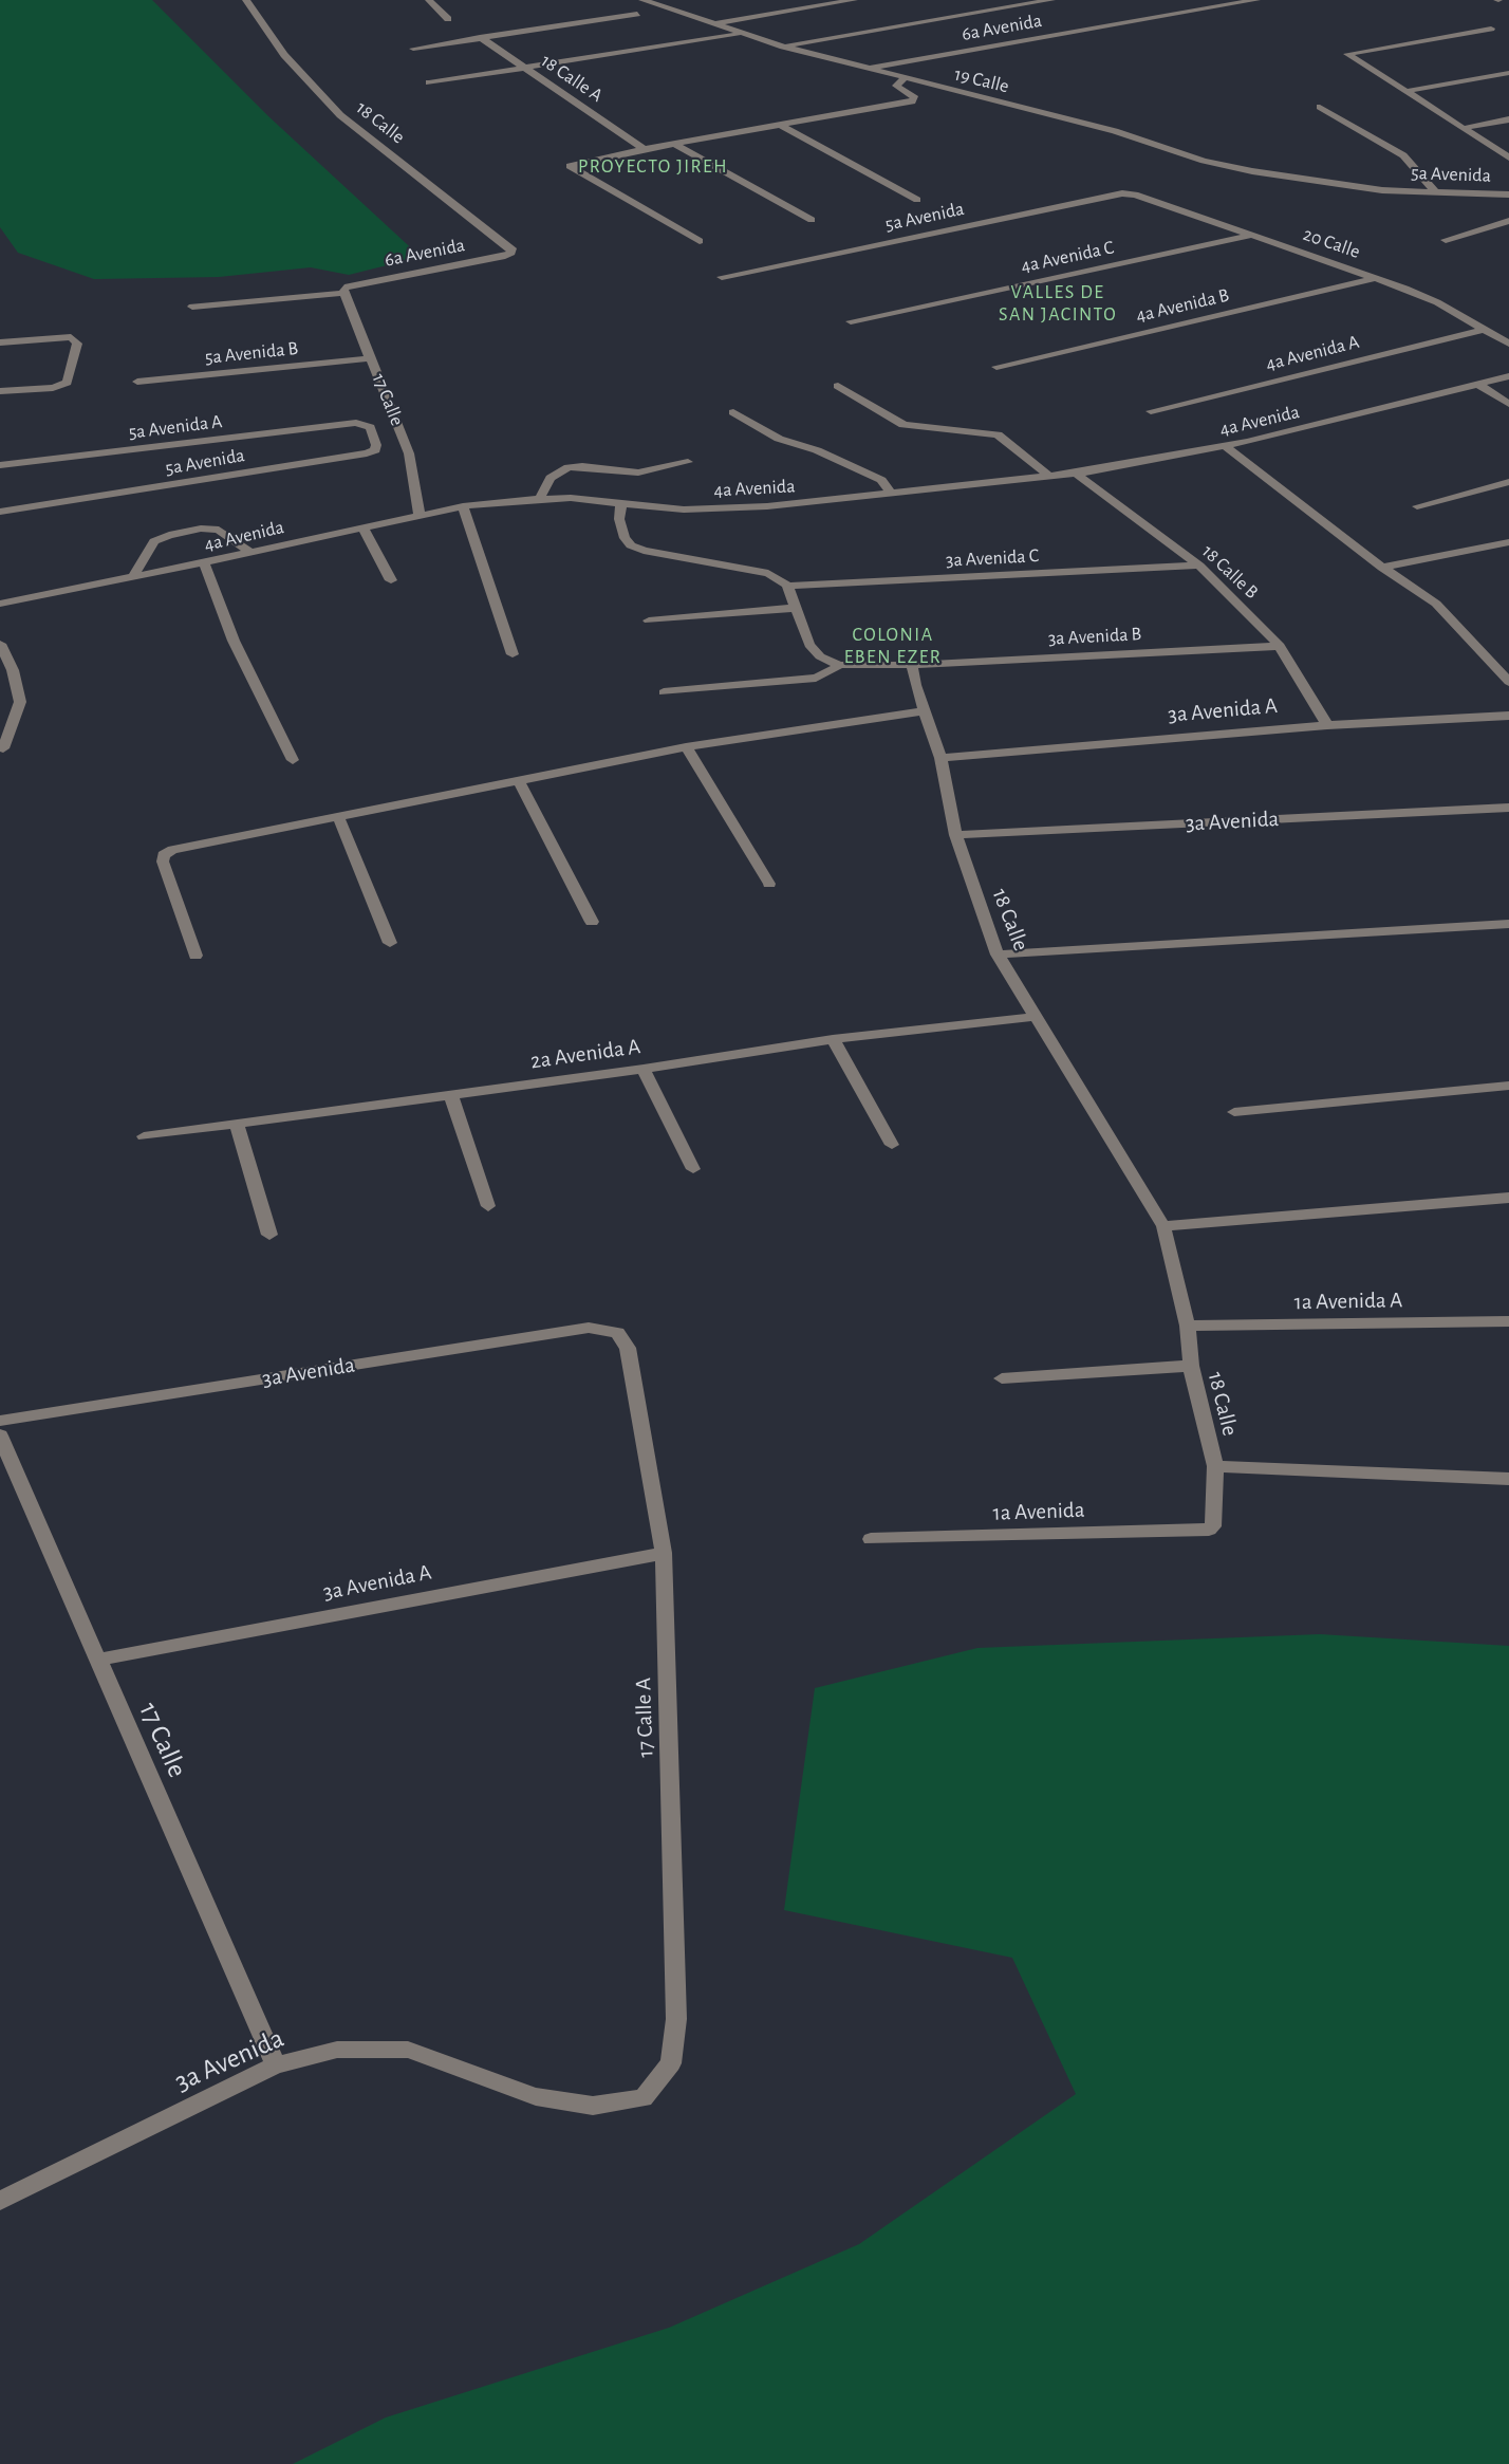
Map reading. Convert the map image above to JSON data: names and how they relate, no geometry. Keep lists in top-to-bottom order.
{
  "streets": {
    "street": [
      "6a Avenida",
      "18 Calle A",
      "19 Calle",
      "18 Calle",
      "5a Avenida",
      "20 Calle",
      "4a Avenida C",
      "4a Avenida B",
      "5a Avenida B",
      "4a Avenida A",
      "17 Calle",
      "4a Avenida",
      "5a Avenida A",
      "3a Avenida C",
      "18 Calle B",
      "3a Avenida B",
      "3a Avenida A",
      "3a Avenida",
      "2a Avenida A",
      "1a Avenida A",
      "1a Avenida",
      "17 Calle A"
    ]
  },
  "crossings": [
    ["6a Avenida", "19 Calle"],
    ["6a Avenida", "18 Calle"],
    ["6a Avenida", "17 Calle"],
    ["19 Calle", "5a Avenida"],
    ["18 Calle", "3a Avenida B"],
    ["18 Calle", "3a Avenida A"],
    ["18 Calle", "3a Avenida"],
    ["18 Calle", "2a Avenida A"],
    ["18 Calle", "1a Avenida A"],
    ["18 Calle", "1a Avenida"],
    ["5a Avenida", "20 Calle"],
    ["5a Avenida", "5a Avenida A"],
    ["20 Calle", "4a Avenida C"],
    ["20 Calle", "4a Avenida B"],
    ["20 Calle", "4a Avenida A"],
    ["5a Avenida B", "17 Calle"],
    ["17 Calle", "4a Avenida"],
    ["17 Calle", "3a Avenida A"],
    ["17 Calle", "3a Avenida"],
    ["4a Avenida", "18 Calle B"],
    ["3a Avenida C", "18 Calle B"],
    ["18 Calle B", "3a Avenida B"],
    ["18 Calle B", "3a Avenida A"],
    ["3a Avenida A", "17 Calle A"],
    ["3a Avenida", "17 Calle A"]
  ],
  "districts": ["PROYECTO JIREH", "VALLES DE SAN JACINTO", "COLONIA EBEN EZER"]
}
